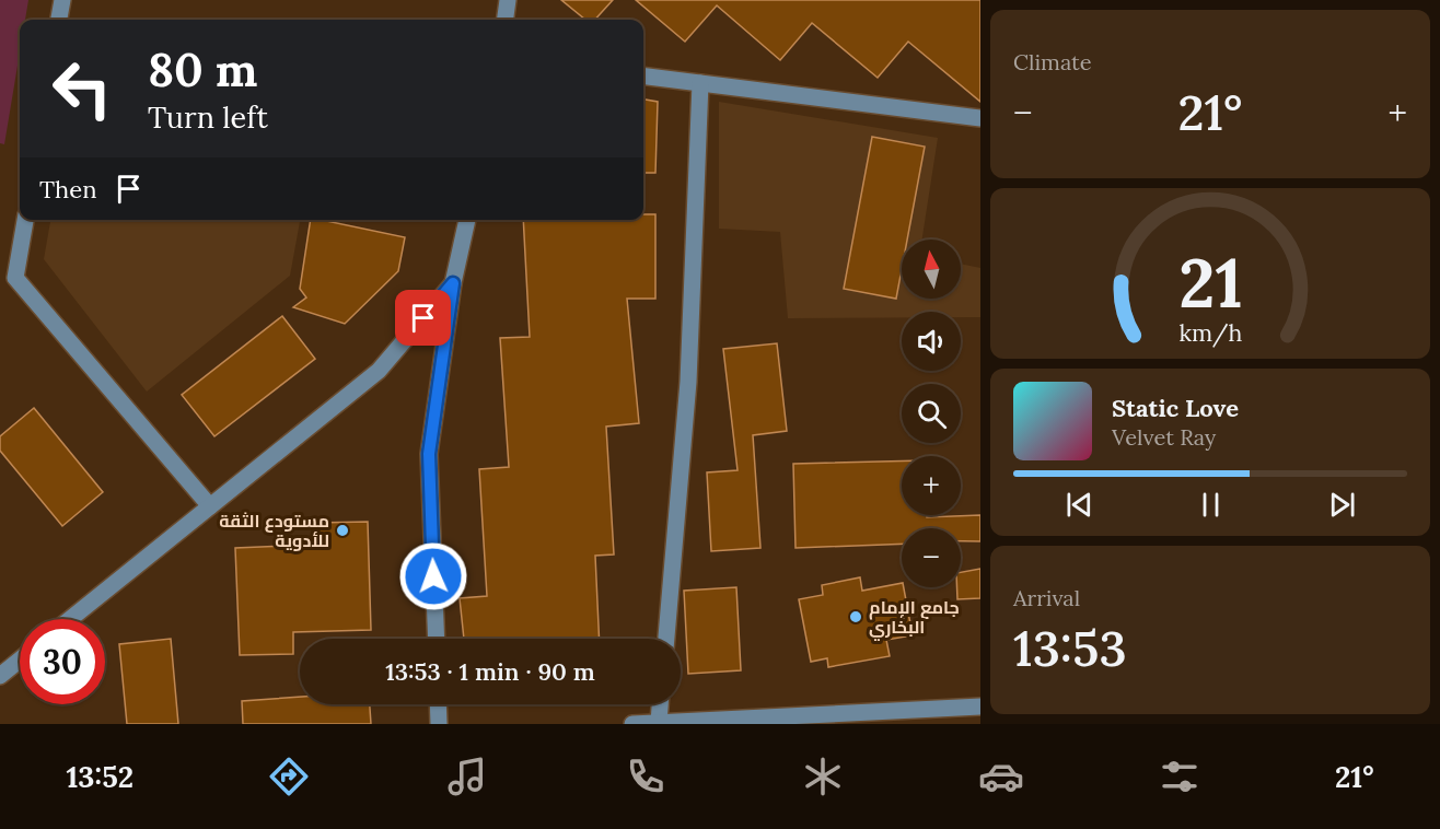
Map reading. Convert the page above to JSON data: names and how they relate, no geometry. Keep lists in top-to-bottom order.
{
  "places": ["مستودع الثقة للأدوية", "جامع الإمام البخاري"],
  "north": "top",
  "page": {
    "tile": [
      "Climate",
      ["Arrival", "13:53"]
    ],
    "turn": ["80 m", "Turn left"],
    "heat": ["−", "21°", "+"],
    "then": "Then",
    "map_buttons": ["+", "−"],
    "song": ["Static Love", "Velvet Ray"],
    "limit": "30",
    "trip": "13:53 · 1 min · 90 m",
    "tabs": ["13:52", "21°"],
    "gauge": ["21", "km/h"]
  }
}
